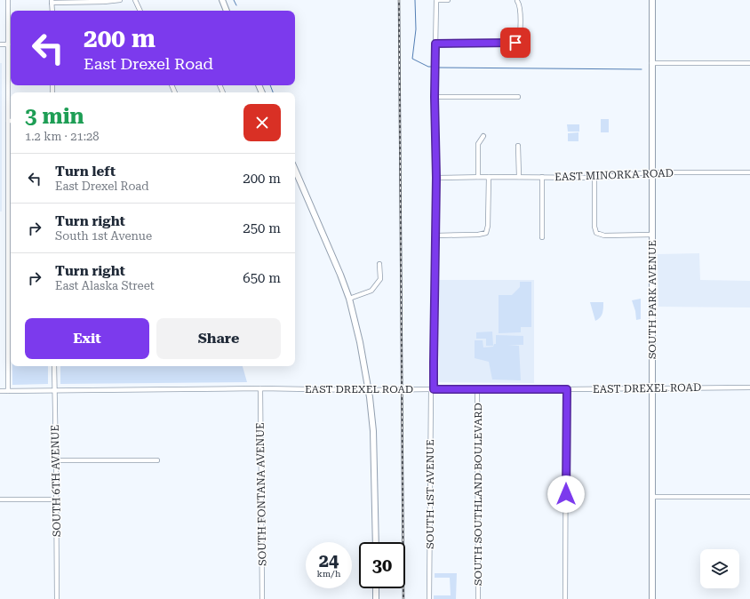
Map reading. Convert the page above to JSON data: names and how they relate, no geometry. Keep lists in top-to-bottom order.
{
  "streets": {
    "main road": ["SOUTH PARK AVENUE"],
    "street": [
      "EAST MINORKA ROAD",
      "EAST DREXEL ROAD",
      "SOUTH 6TH AVENUE",
      "SOUTH FONTANA AVENUE",
      "SOUTH 1ST AVENUE",
      "SOUTH SOUTHLAND BOULEVARD"
    ]
  },
  "crossings": [
    ["EAST MINORKA ROAD", "SOUTH PARK AVENUE"],
    ["EAST MINORKA ROAD", "SOUTH 1ST AVENUE"],
    ["SOUTH PARK AVENUE", "EAST DREXEL ROAD"],
    ["EAST DREXEL ROAD", "SOUTH 6TH AVENUE"],
    ["EAST DREXEL ROAD", "SOUTH FONTANA AVENUE"],
    ["EAST DREXEL ROAD", "SOUTH 1ST AVENUE"],
    ["EAST DREXEL ROAD", "SOUTH SOUTHLAND BOULEVARD"]
  ],
  "page": {
    "turn": ["200 m", "East Drexel Road"],
    "heading": ["3 min", "1.2 km · 21:28"],
    "list": [
      {
        "name": "Turn left",
        "note": "East Drexel Road",
        "value": "200 m"
      },
      {
        "name": "Turn right",
        "note": "South 1st Avenue",
        "value": "250 m"
      },
      {
        "name": "Turn right",
        "note": "East Alaska Street",
        "value": "650 m"
      }
    ],
    "buttons": ["Exit", "Share"],
    "speed": "24 km/h",
    "limit": "30"
  }
}
